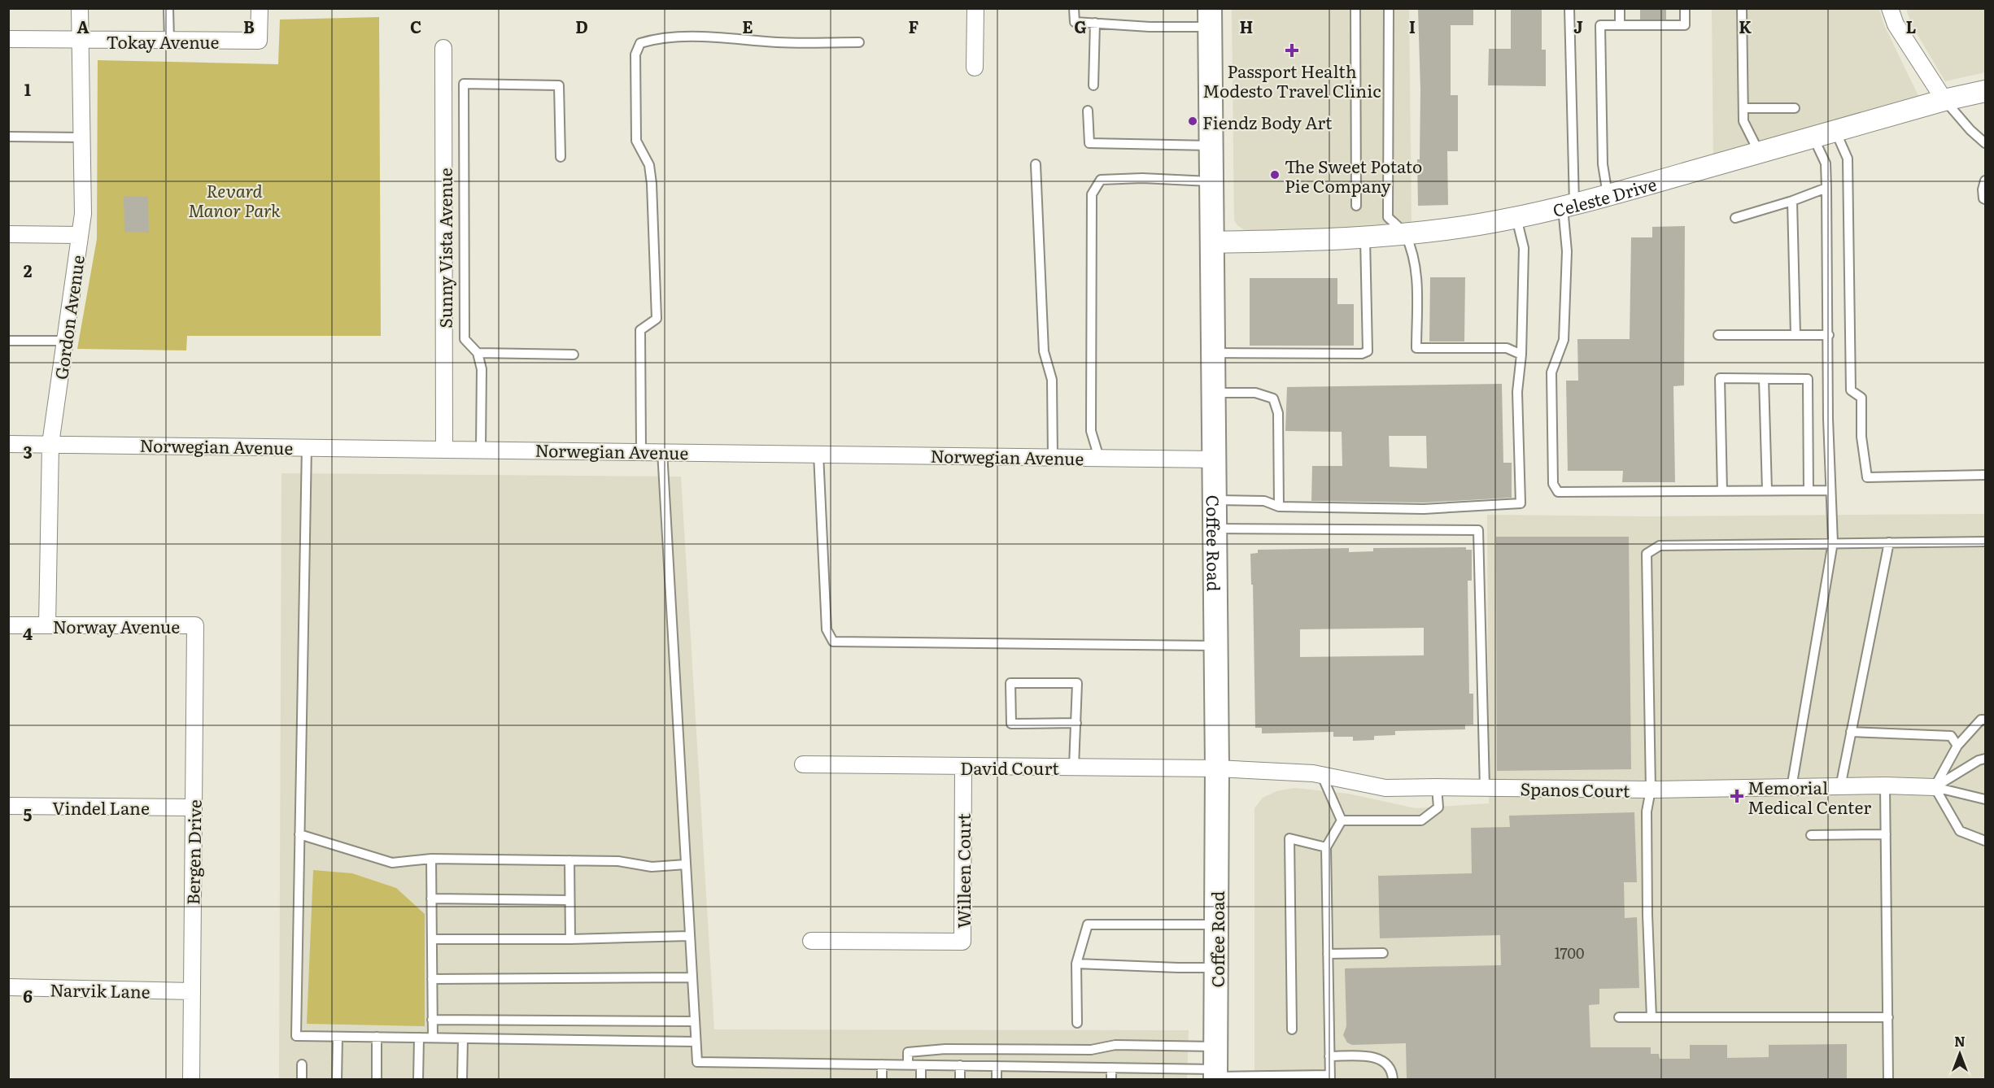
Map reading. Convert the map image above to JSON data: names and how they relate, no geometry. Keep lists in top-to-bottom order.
{
  "streets": {
    "main road": ["Coffee Road"],
    "street": [
      "Tokay Avenue",
      "Celeste Drive",
      "Sunny Vista Avenue",
      "Gordon Avenue",
      "Norwegian Avenue",
      "Norway Avenue",
      "David Court",
      "Spanos Court",
      "Vindel Lane",
      "Bergen Drive",
      "Willeen Court",
      "Narvik Lane"
    ]
  },
  "crossings": [
    ["Tokay Avenue", "Gordon Avenue"],
    ["Celeste Drive", "Coffee Road"],
    ["Sunny Vista Avenue", "Norwegian Avenue"],
    ["Gordon Avenue", "Norwegian Avenue"],
    ["Gordon Avenue", "Norway Avenue"],
    ["Norwegian Avenue", "Coffee Road"],
    ["Coffee Road", "David Court"],
    ["Coffee Road", "Spanos Court"],
    ["Norway Avenue", "Bergen Drive"],
    ["David Court", "Spanos Court"],
    ["David Court", "Willeen Court"],
    ["Vindel Lane", "Bergen Drive"],
    ["Bergen Drive", "Narvik Lane"]
  ],
  "parks": ["Revard Manor Park"],
  "places": {
    "health": ["Passport Health Modesto Travel Clinic", "Memorial Medical Center"],
    "other": ["Fiendz Body Art", "The Sweet Potato Pie Company"]
  },
  "house_numbers": ["1700"],
  "north": "top",
  "grid": {
    "columns": [
      "A",
      "B",
      "C",
      "D",
      "E",
      "F",
      "G",
      "H",
      "I",
      "J",
      "K",
      "L"
    ],
    "rows": [
      "1",
      "2",
      "3",
      "4",
      "5",
      "6"
    ]
  }
}
